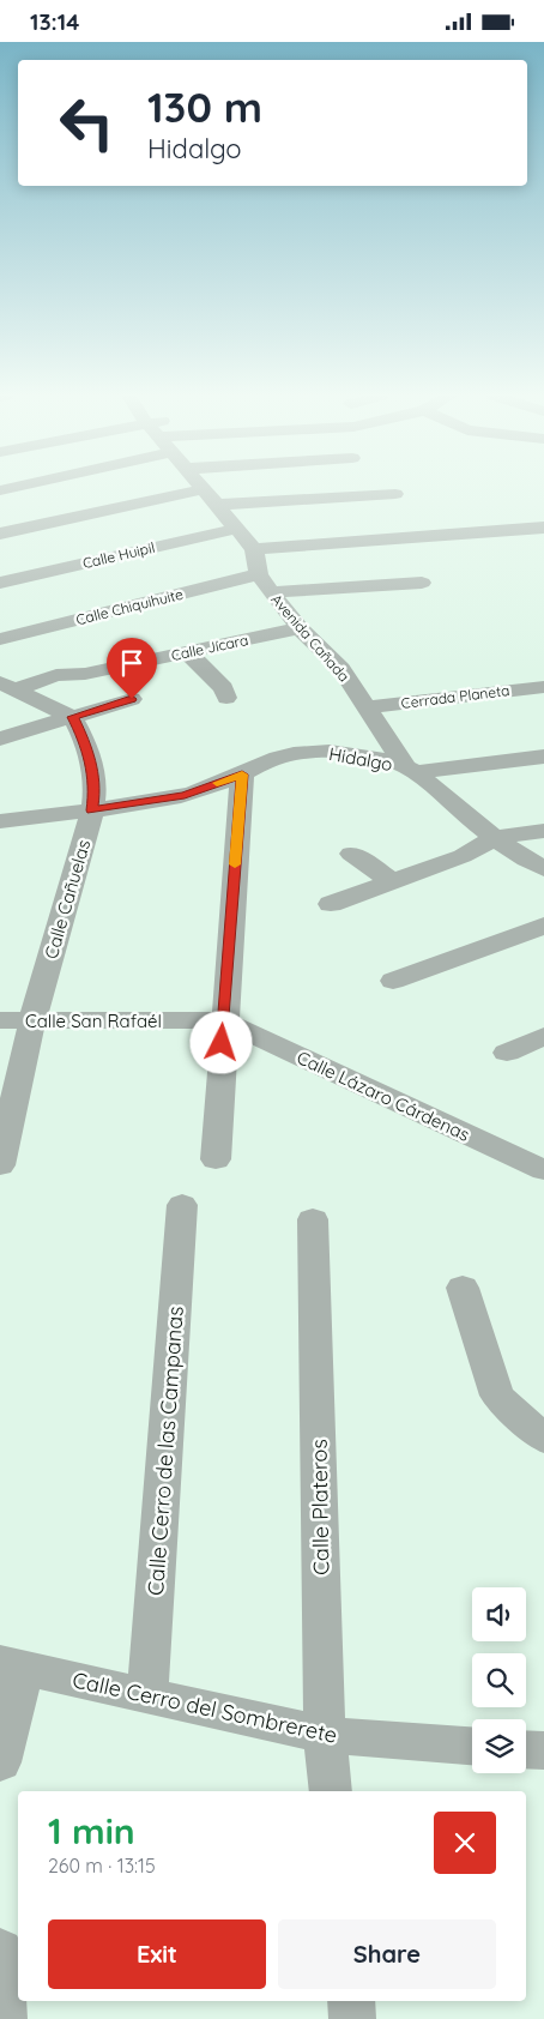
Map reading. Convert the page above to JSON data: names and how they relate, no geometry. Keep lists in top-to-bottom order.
{
  "streets": {
    "street": [
      "Calle Huipil",
      "Calle Chiquihuite",
      "Avenida Cañada",
      "Calle Jícara",
      "Cerrada Planeta",
      "Hidalgo",
      "Calle Cañuelas",
      "Calle San Rafaél",
      "Calle Lázaro Cárdenas",
      "Calle Cerro de las Campanas",
      "Calle Plateros",
      "Calle Cerro del Sombrerete"
    ]
  },
  "crossings": [
    ["Calle Chiquihuite", "Avenida Cañada"],
    ["Avenida Cañada", "Calle Jícara"],
    ["Avenida Cañada", "Cerrada Planeta"],
    ["Avenida Cañada", "Hidalgo"],
    ["Hidalgo", "Calle Cañuelas"],
    ["Calle Cañuelas", "Calle San Rafaél"],
    ["Calle San Rafaél", "Calle Lázaro Cárdenas"],
    ["Calle Cerro de las Campanas", "Calle Cerro del Sombrerete"],
    ["Calle Plateros", "Calle Cerro del Sombrerete"]
  ],
  "page": {
    "status": "13:14",
    "turn": ["130 m", "Hidalgo"],
    "heading": ["1 min", "260 m · 13:15"],
    "buttons": ["Exit", "Share"]
  }
}
